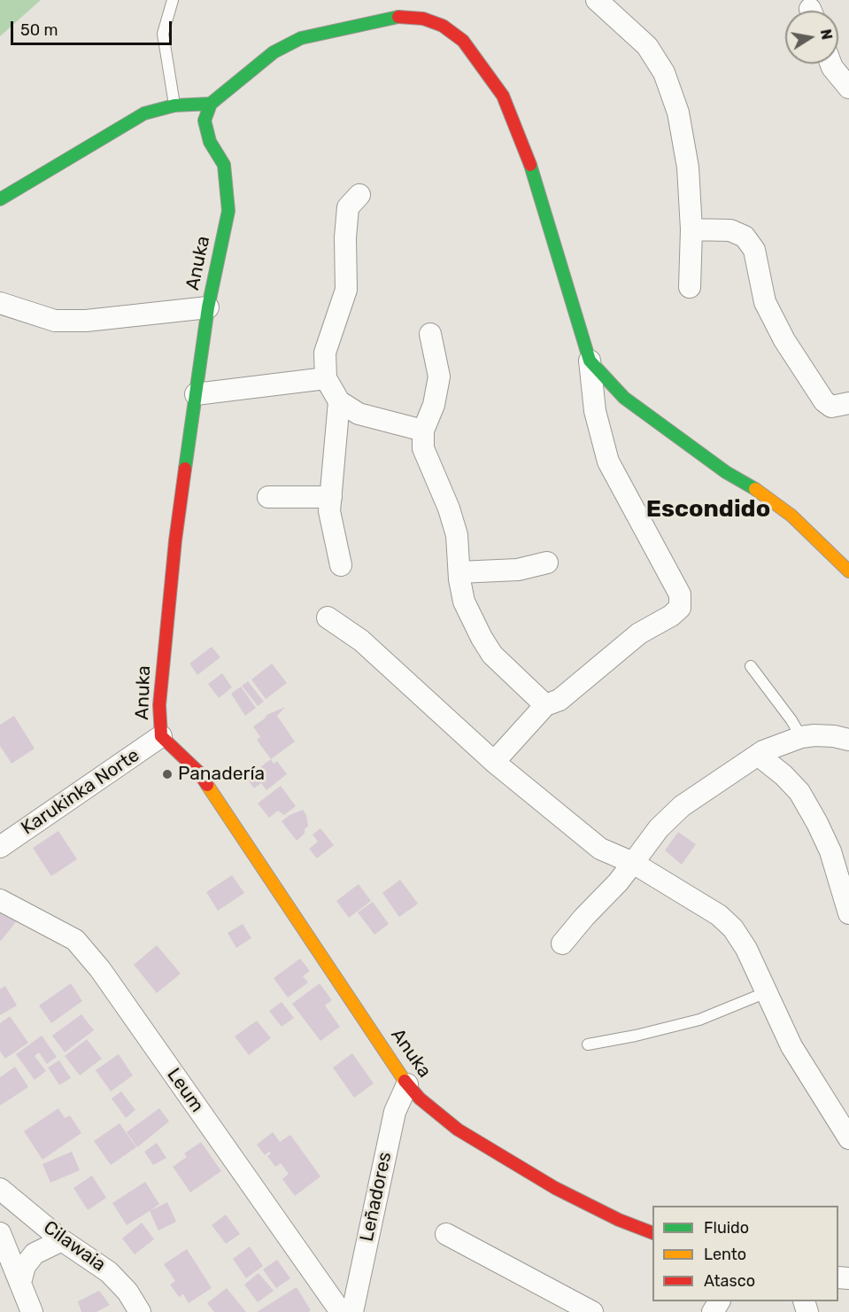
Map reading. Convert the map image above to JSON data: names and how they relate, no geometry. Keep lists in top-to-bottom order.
{
  "streets": {
    "street": [
      "Anuka",
      "Karukinka Norte",
      "Leum",
      "Leñadores",
      "Cilawaia"
    ]
  },
  "crossings": [
    ["Anuka", "Karukinka Norte"],
    ["Anuka", "Leñadores"]
  ],
  "districts": ["Escondido"],
  "places": ["Panadería"],
  "legend": ["Fluido", "Lento", "Atasco"],
  "scale_bar": "50 m",
  "north": "right"
}
